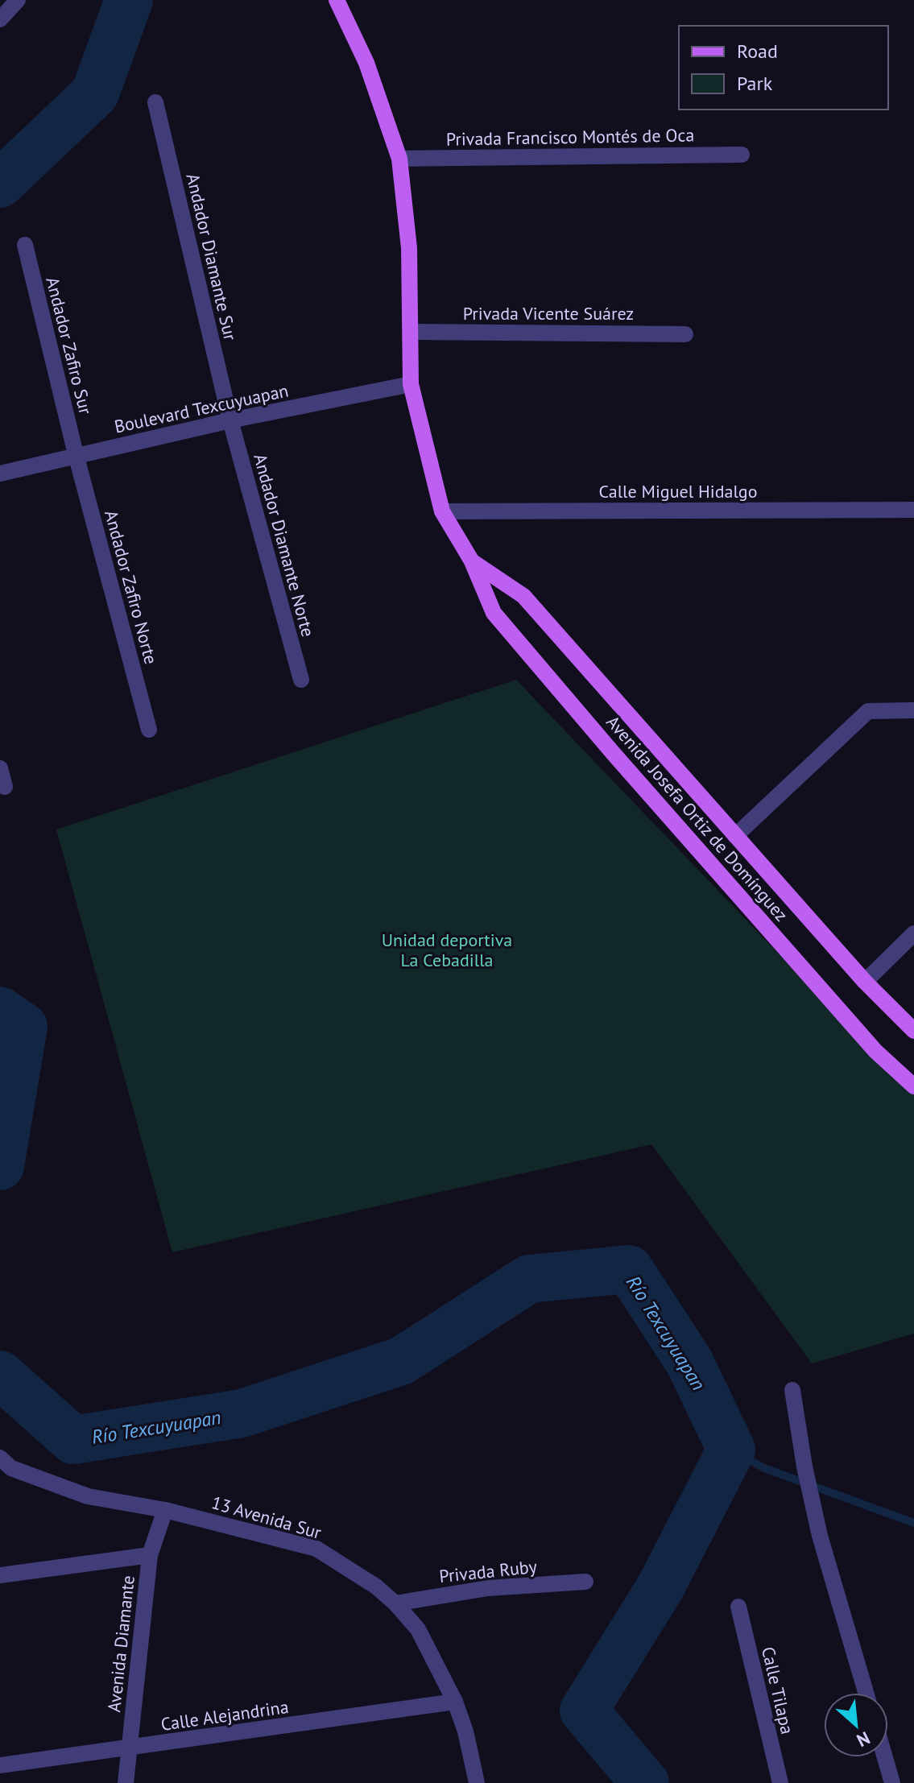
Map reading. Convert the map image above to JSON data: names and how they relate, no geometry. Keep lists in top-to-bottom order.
{
  "streets": {
    "main road": ["Avenida Josefa Ortiz de Domínguez"],
    "street": [
      "Privada Francisco Montés de Oca",
      "Andador Diamante Sur",
      "Privada Vicente Suárez",
      "Andador Zafiro Sur",
      "Boulevard Texcuyuapan",
      "Calle Miguel Hidalgo",
      "Andador Diamante Norte",
      "Andador Zafiro Norte",
      "13 Avenida Sur",
      "Privada Ruby",
      "Avenida Diamante",
      "Calle Tilapa",
      "Calle Alejandrina"
    ]
  },
  "crossings": [
    ["Privada Francisco Montés de Oca", "Avenida Josefa Ortiz de Domínguez"],
    ["Andador Diamante Sur", "Boulevard Texcuyuapan"],
    ["Andador Diamante Sur", "Andador Diamante Norte"],
    ["Privada Vicente Suárez", "Avenida Josefa Ortiz de Domínguez"],
    ["Andador Zafiro Sur", "Boulevard Texcuyuapan"],
    ["Andador Zafiro Sur", "Andador Zafiro Norte"],
    ["Boulevard Texcuyuapan", "Andador Diamante Norte"],
    ["Boulevard Texcuyuapan", "Andador Zafiro Norte"],
    ["Boulevard Texcuyuapan", "Avenida Josefa Ortiz de Domínguez"],
    ["Calle Miguel Hidalgo", "Avenida Josefa Ortiz de Domínguez"],
    ["13 Avenida Sur", "Privada Ruby"],
    ["13 Avenida Sur", "Avenida Diamante"],
    ["13 Avenida Sur", "Calle Alejandrina"],
    ["Avenida Diamante", "Calle Alejandrina"]
  ],
  "water": ["Río Texcuyuapan"],
  "parks": ["Unidad deportiva La Cebadilla"],
  "legend": ["Road", "Park"],
  "north": "bottom right"
}
